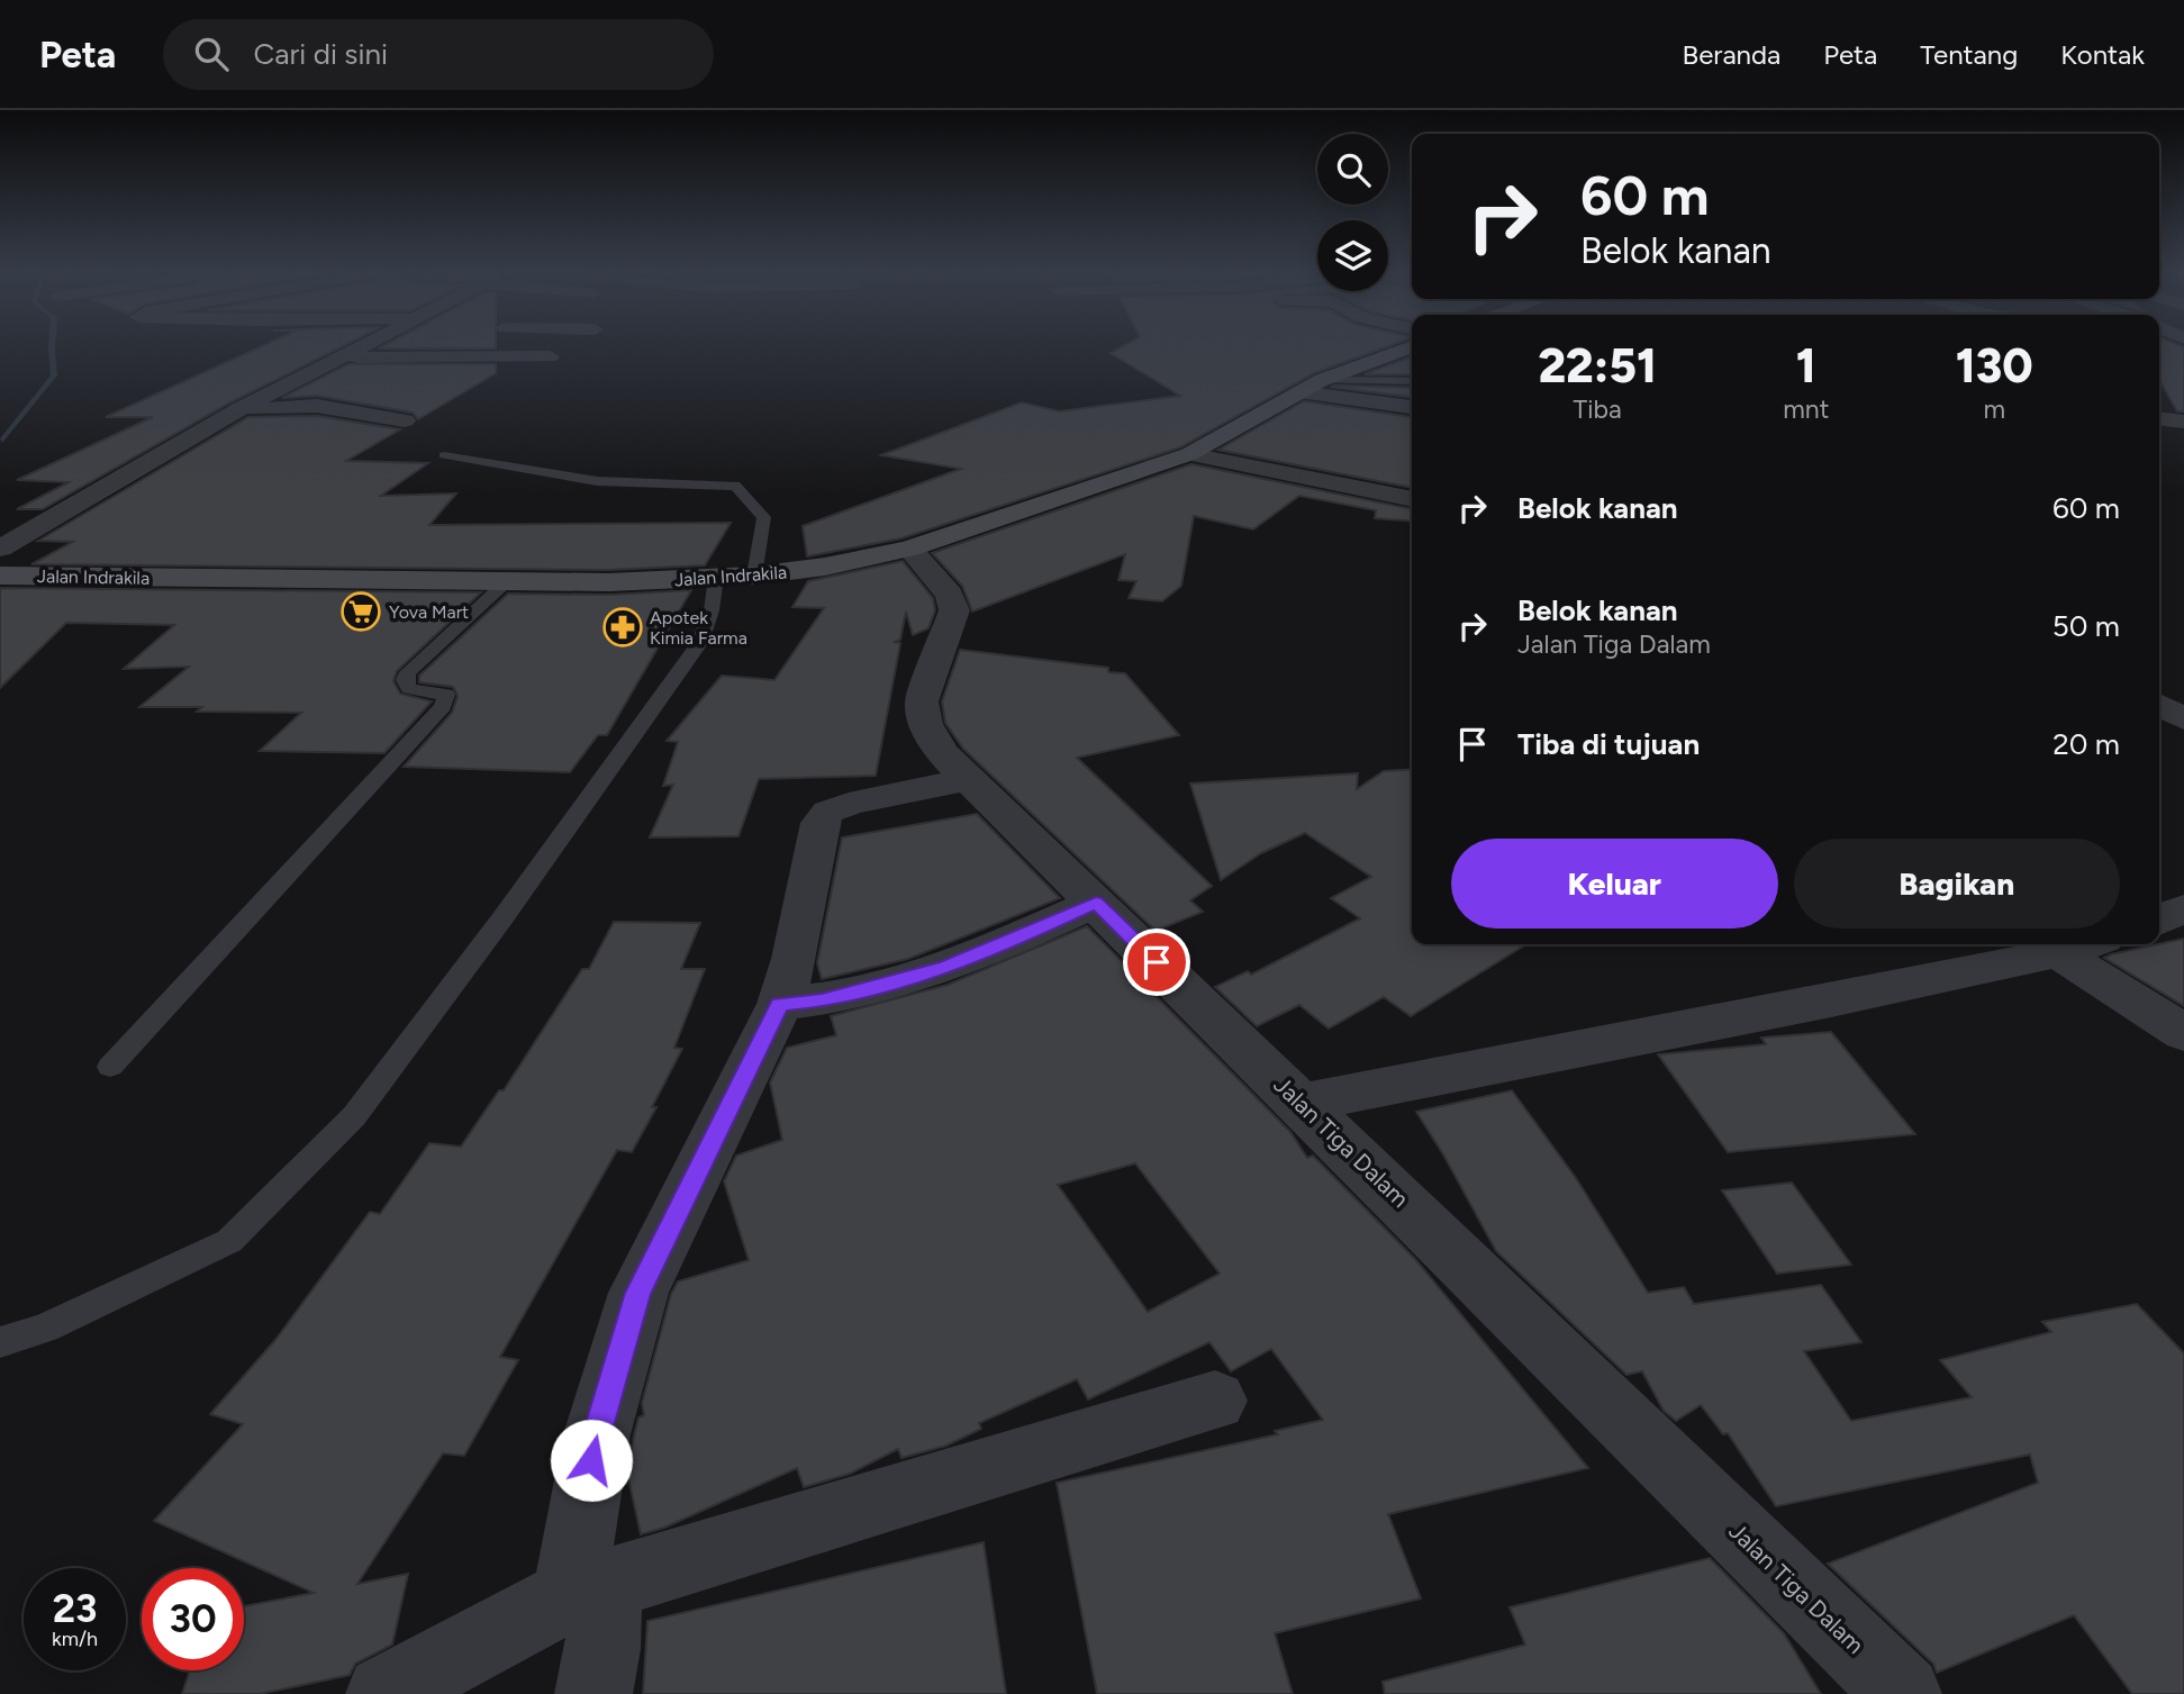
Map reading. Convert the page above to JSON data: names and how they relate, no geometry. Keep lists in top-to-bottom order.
{
  "streets": {
    "street": ["Jalan Indrakila", "Jalan Tiga Dalam"]
  },
  "crossings": [
    ["Jalan Indrakila", "Jalan Tiga Dalam"]
  ],
  "places": {
    "supermarket": ["Yova Mart"],
    "pharmacy": ["Apotek Kimia Farma"]
  },
  "page": {
    "header": "Peta",
    "search": "Cari di sini",
    "nav": [
      "Beranda",
      "Peta",
      "Tentang",
      "Kontak"
    ],
    "turn": ["60 m", "Belok kanan"],
    "eta": [
      "22:51",
      "Tiba",
      "1",
      "mnt",
      "130",
      "m"
    ],
    "list": [
      {
        "name": "Belok kanan",
        "value": "60 m"
      },
      {
        "name": "Belok kanan",
        "note": "Jalan Tiga Dalam",
        "value": "50 m"
      },
      {
        "name": "Tiba di tujuan",
        "value": "20 m"
      }
    ],
    "buttons": ["Keluar", "Bagikan"],
    "speed": "23 km/h",
    "limit": "30"
  }
}
